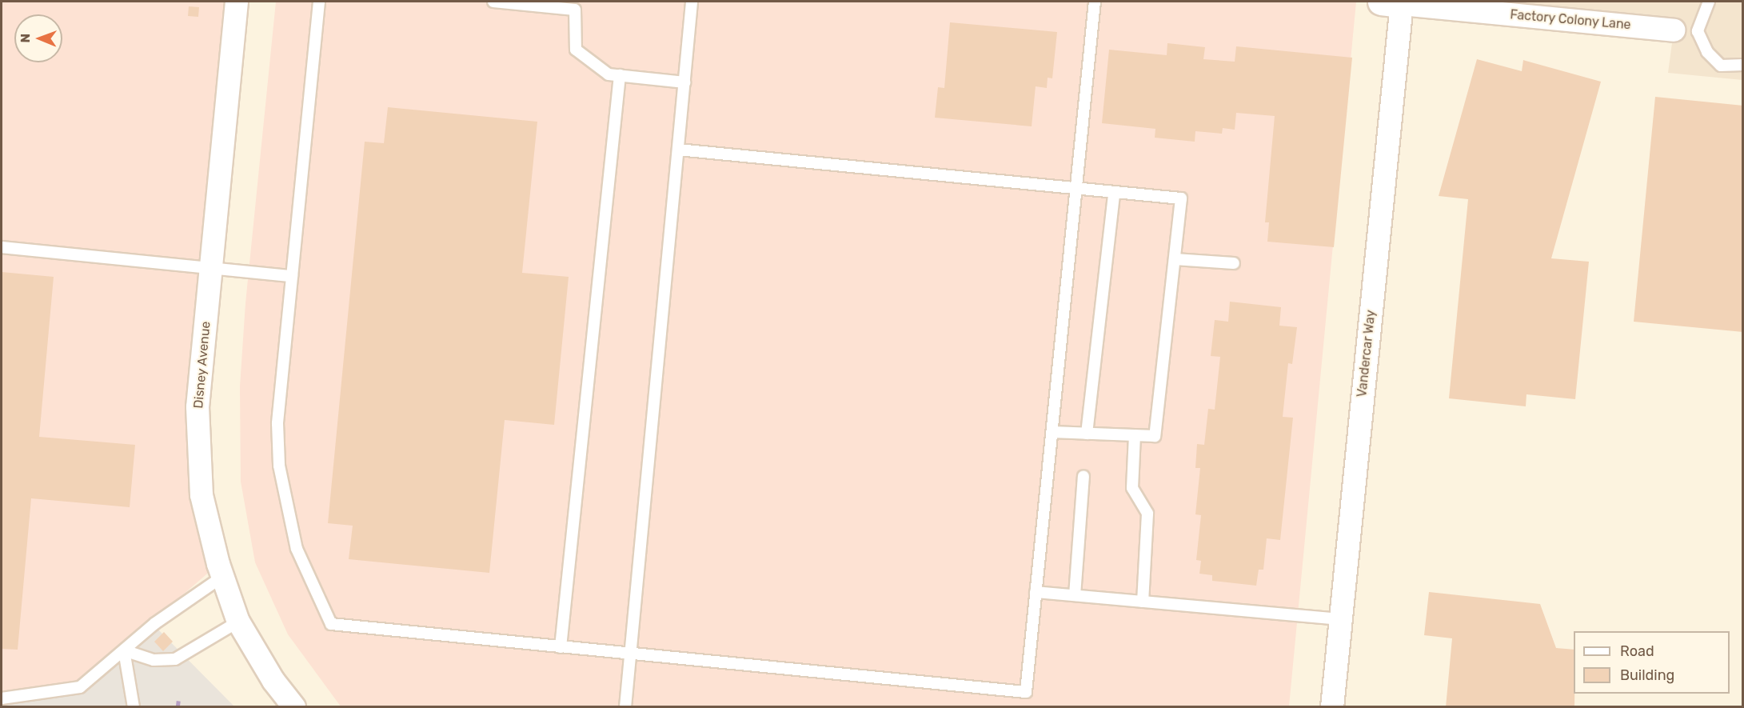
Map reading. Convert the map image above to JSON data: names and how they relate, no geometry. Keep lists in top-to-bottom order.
{
  "streets": {
    "street": ["Factory Colony Lane", "Vandercar Way", "Disney Avenue"]
  },
  "crossings": [
    ["Factory Colony Lane", "Vandercar Way"]
  ],
  "legend": ["Road", "Building"],
  "north": "left"
}
